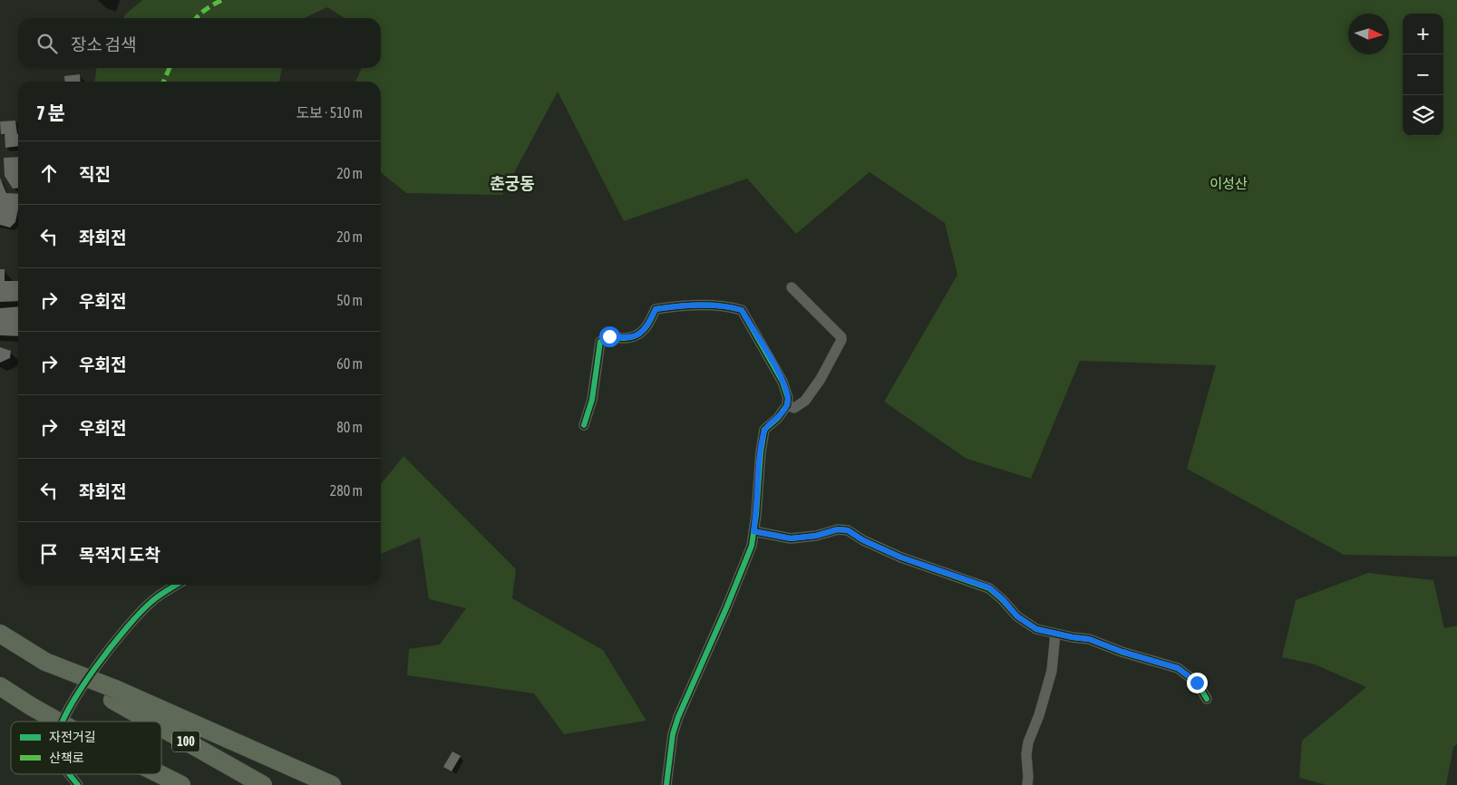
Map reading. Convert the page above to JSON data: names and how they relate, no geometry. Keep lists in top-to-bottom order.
{
  "streets": {
    "highway": ["100"]
  },
  "districts": ["춘궁동"],
  "parks": ["이성산"],
  "legend": ["자전거길", "산책로"],
  "north": "right",
  "page": {
    "map_buttons": ["+", "−"],
    "search": "장소 검색",
    "heading": ["7 분", "도보 · 510 m"],
    "list": [
      ["직진", "20 m"],
      ["좌회전", "20 m"],
      ["우회전", "50 m"],
      ["우회전", "60 m"],
      ["우회전", "80 m"],
      ["좌회전", "280 m"],
      "목적지 도착"
    ]
  }
}
